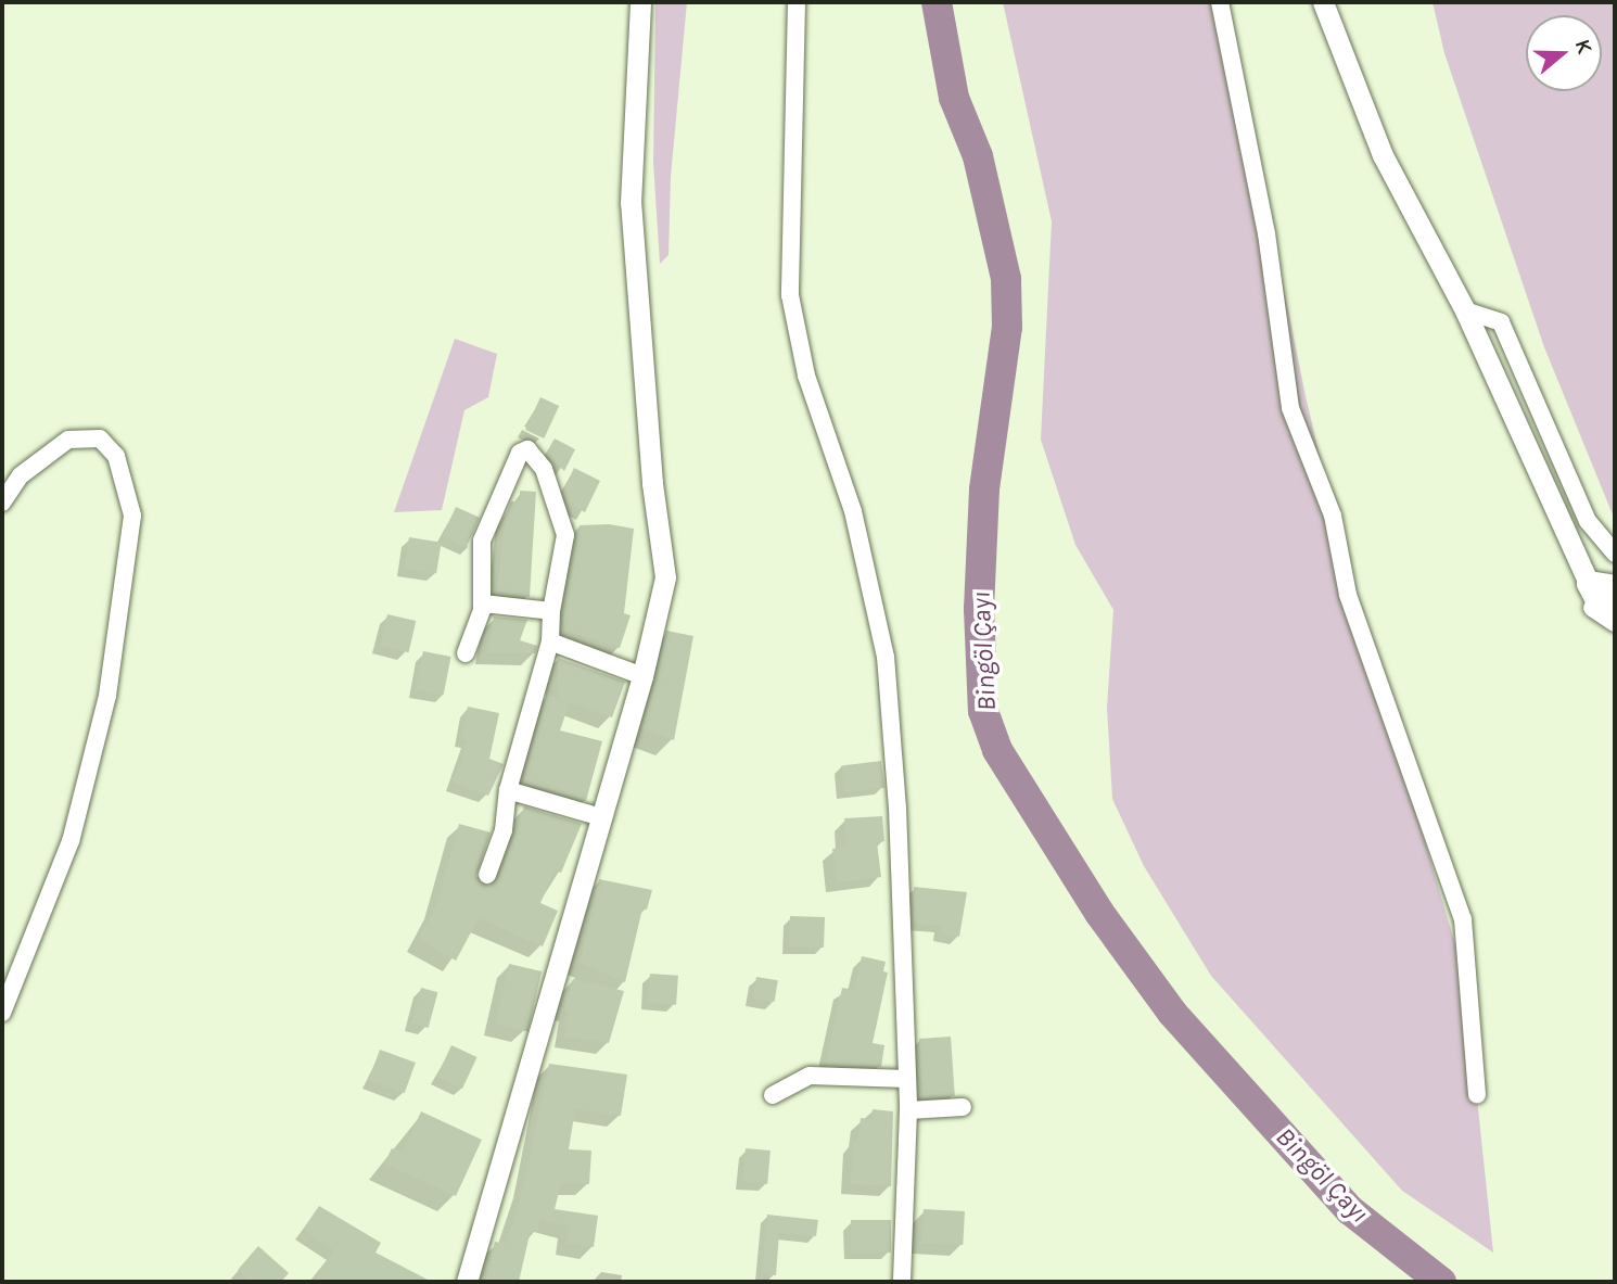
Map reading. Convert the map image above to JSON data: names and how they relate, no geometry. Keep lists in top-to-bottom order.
{
  "water": ["Bingöl Çayı"],
  "north": "right"
}
